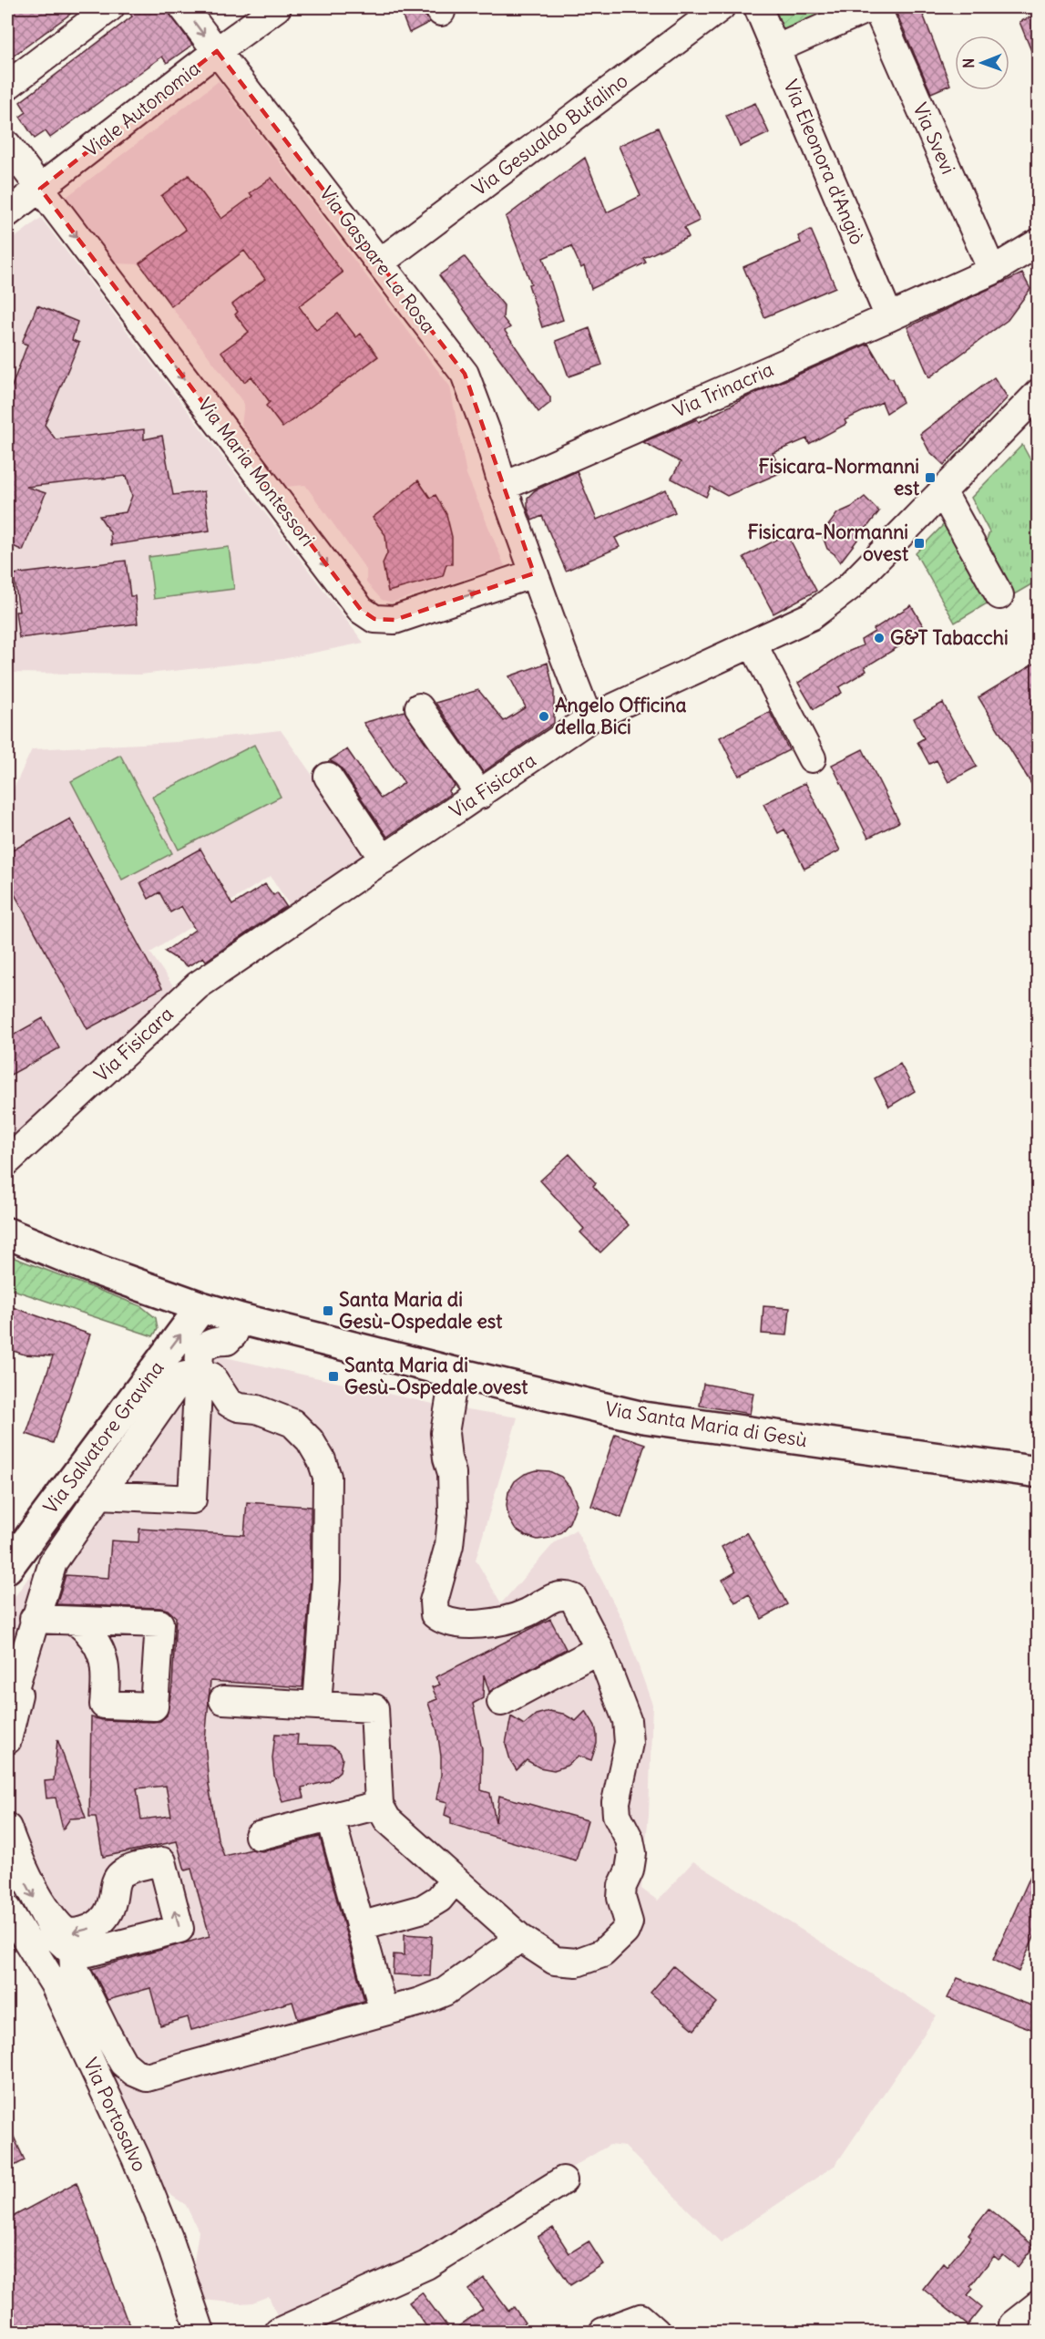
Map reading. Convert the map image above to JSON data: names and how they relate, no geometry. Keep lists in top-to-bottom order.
{
  "streets": {
    "main road": ["Via Santa Maria di Gesù", "Via Salvatore Gravina"],
    "street": [
      "Viale Autonomia",
      "Via Gesualdo Bufalino",
      "Via Svevi",
      "Via Eleonora d'Angiò",
      "Via Gaspare La Rosa",
      "Via Trinacria",
      "Via Maria Montessori",
      "Via Fisicara",
      "Via Portosalvo"
    ]
  },
  "crossings": [
    ["Viale Autonomia", "Via Gaspare La Rosa"],
    ["Viale Autonomia", "Via Maria Montessori"],
    ["Via Gesualdo Bufalino", "Via Gaspare La Rosa"],
    ["Via Svevi", "Via Trinacria"],
    ["Via Eleonora d'Angiò", "Via Trinacria"],
    ["Via Gaspare La Rosa", "Via Trinacria"],
    ["Via Santa Maria di Gesù", "Via Salvatore Gravina"]
  ],
  "one_way": ["Via Maria Montessori", "Via Salvatore Gravina"],
  "places": {
    "transit": [
      "Fisicara-Normanni est",
      "Fisicara-Normanni ovest",
      "Santa Maria di Gesù-Ospedale est",
      "Santa Maria di Gesù-Ospedale ovest"
    ],
    "other": ["G&T Tabacchi", "Angelo Officina della Bici"]
  },
  "north": "left"
}
